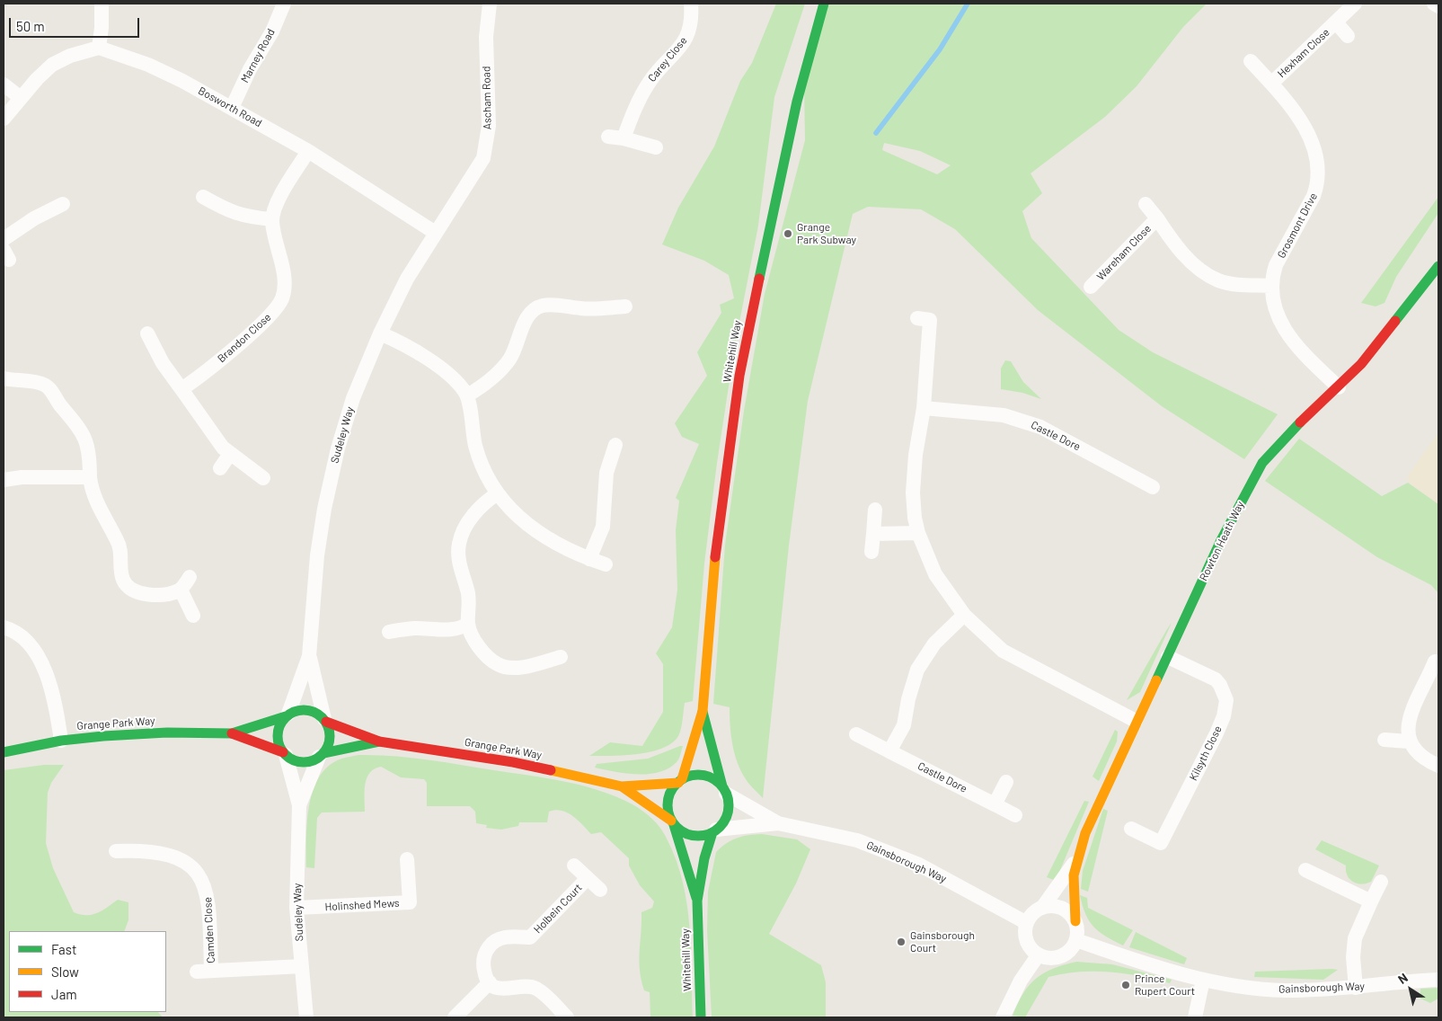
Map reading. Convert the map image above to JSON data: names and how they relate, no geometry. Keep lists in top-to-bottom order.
{
  "streets": {
    "street": [
      "Hexham Close",
      "Marney Road",
      "Carey Close",
      "Ascham Road",
      "Bosworth Road",
      "Grosmont Drive",
      "Wareham Close",
      "Brandon Close",
      "Whitehill Way",
      "Sudeley Way",
      "Castle Dore",
      "Rowton Heath Way",
      "Grange Park Way",
      "Kilsyth Close",
      "Gainsborough Way",
      "Holinshed Mews",
      "Holbein Court",
      "Camden Close"
    ]
  },
  "crossings": [
    ["Hexham Close", "Grosmont Drive"],
    ["Marney Road", "Bosworth Road"],
    ["Ascham Road", "Bosworth Road"],
    ["Ascham Road", "Sudeley Way"],
    ["Bosworth Road", "Brandon Close"],
    ["Bosworth Road", "Sudeley Way"],
    ["Grosmont Drive", "Wareham Close"],
    ["Grosmont Drive", "Rowton Heath Way"],
    ["Whitehill Way", "Grange Park Way"],
    ["Whitehill Way", "Gainsborough Way"],
    ["Sudeley Way", "Grange Park Way"],
    ["Sudeley Way", "Holinshed Mews"],
    ["Sudeley Way", "Camden Close"],
    ["Rowton Heath Way", "Kilsyth Close"],
    ["Rowton Heath Way", "Gainsborough Way"],
    ["Grange Park Way", "Gainsborough Way"]
  ],
  "places": ["Grange Park Subway", "Gainsborough Court", "Prince Rupert Court"],
  "legend": ["Fast", "Slow", "Jam"],
  "scale_bar": "50 m",
  "north": "top left"
}
